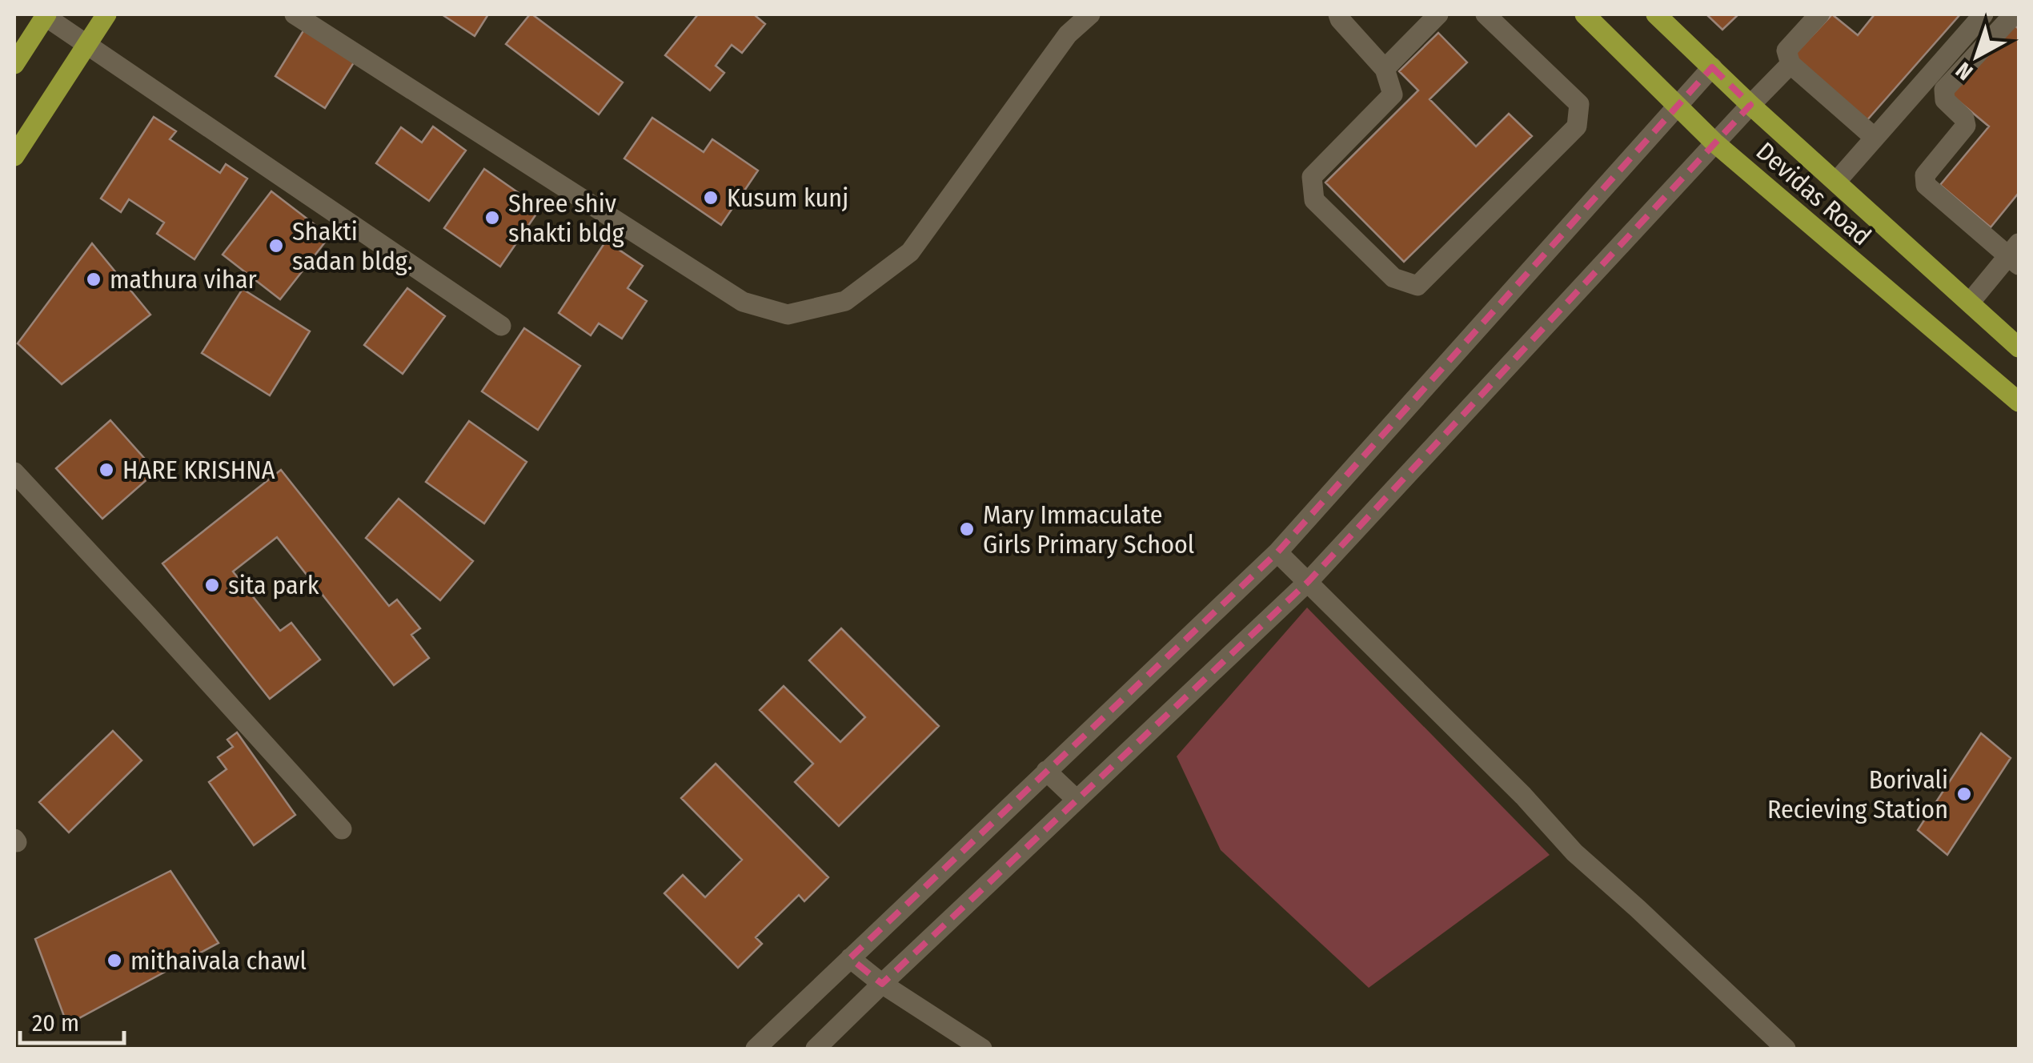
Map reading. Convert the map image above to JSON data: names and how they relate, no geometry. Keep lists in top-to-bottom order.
{
  "streets": {
    "main road": ["Devidas Road"]
  },
  "places": [
    "Kusum kunj",
    "Shree shiv shakti bldg",
    "Shakti sadan bldg.",
    "mathura vihar",
    "HARE KRISHNA",
    "Mary Immaculate Girls Primary School",
    "sita park",
    "Borivali Recieving Station",
    "mithaivala chawl"
  ],
  "scale_bar": "20 m",
  "north": "bottom left"
}
